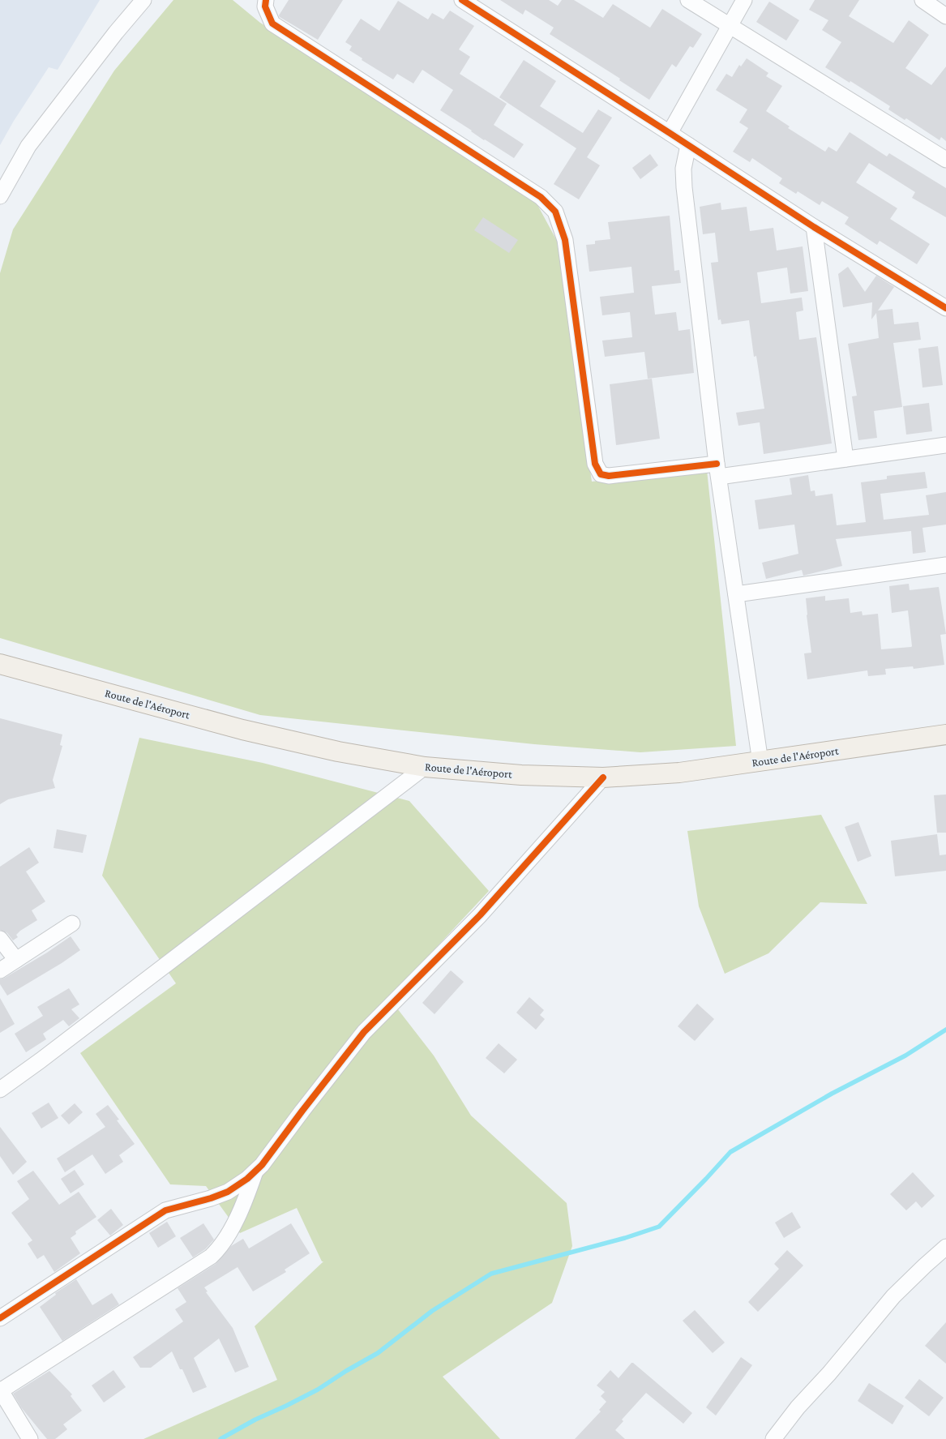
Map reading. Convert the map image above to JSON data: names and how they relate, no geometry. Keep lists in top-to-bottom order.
{
  "streets": {
    "main road": ["Route de l'Aéroport"]
  }
}
